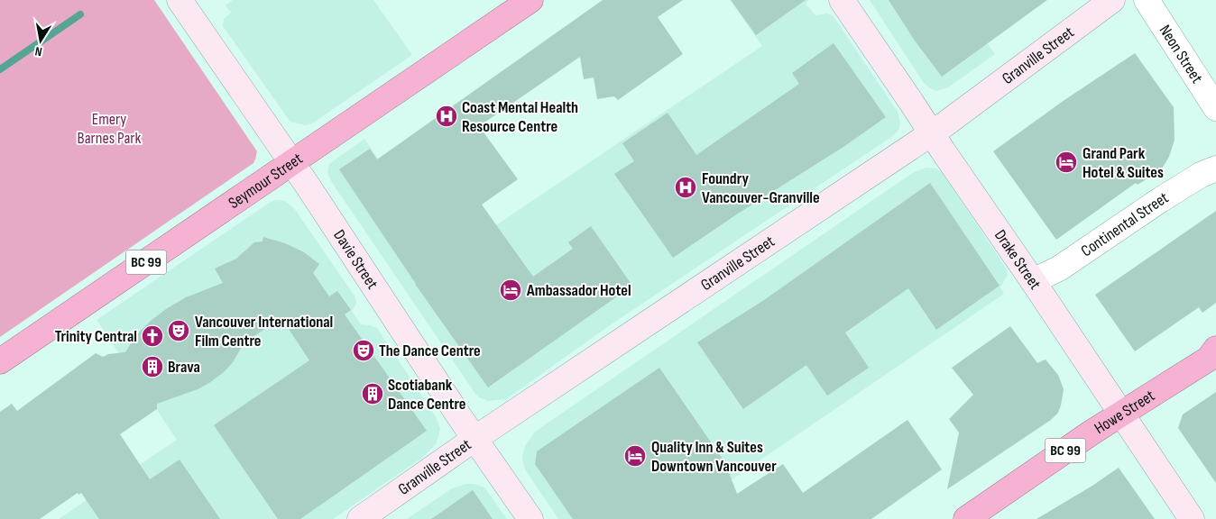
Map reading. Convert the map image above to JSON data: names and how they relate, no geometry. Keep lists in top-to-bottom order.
{
  "streets": {
    "highway": ["Seymour Street", "BC 99", "Howe Street"],
    "main road": ["Granville Street", "Davie Street", "Drake Street"],
    "street": ["Neon Street", "Continental Street"]
  },
  "crossings": [
    ["Granville Street", "Davie Street"],
    ["Granville Street", "Drake Street"],
    ["Seymour Street", "Davie Street"],
    ["Continental Street", "Drake Street"],
    ["Drake Street", "Howe Street"]
  ],
  "parks": ["Emery Barnes Park"],
  "places": {
    "hospital": ["Coast Mental Health Resource Centre", "Foundry Vancouver-Granville"],
    "hotel": ["Grand Park Hotel & Suites", "Ambassador Hotel", "Quality Inn & Suites Downtown Vancouver"],
    "theatre": ["Vancouver International Film Centre", "The Dance Centre"],
    "church": ["Trinity Central"],
    "building": ["Brava", "Scotiabank Dance Centre"]
  },
  "north": "bottom"
}
